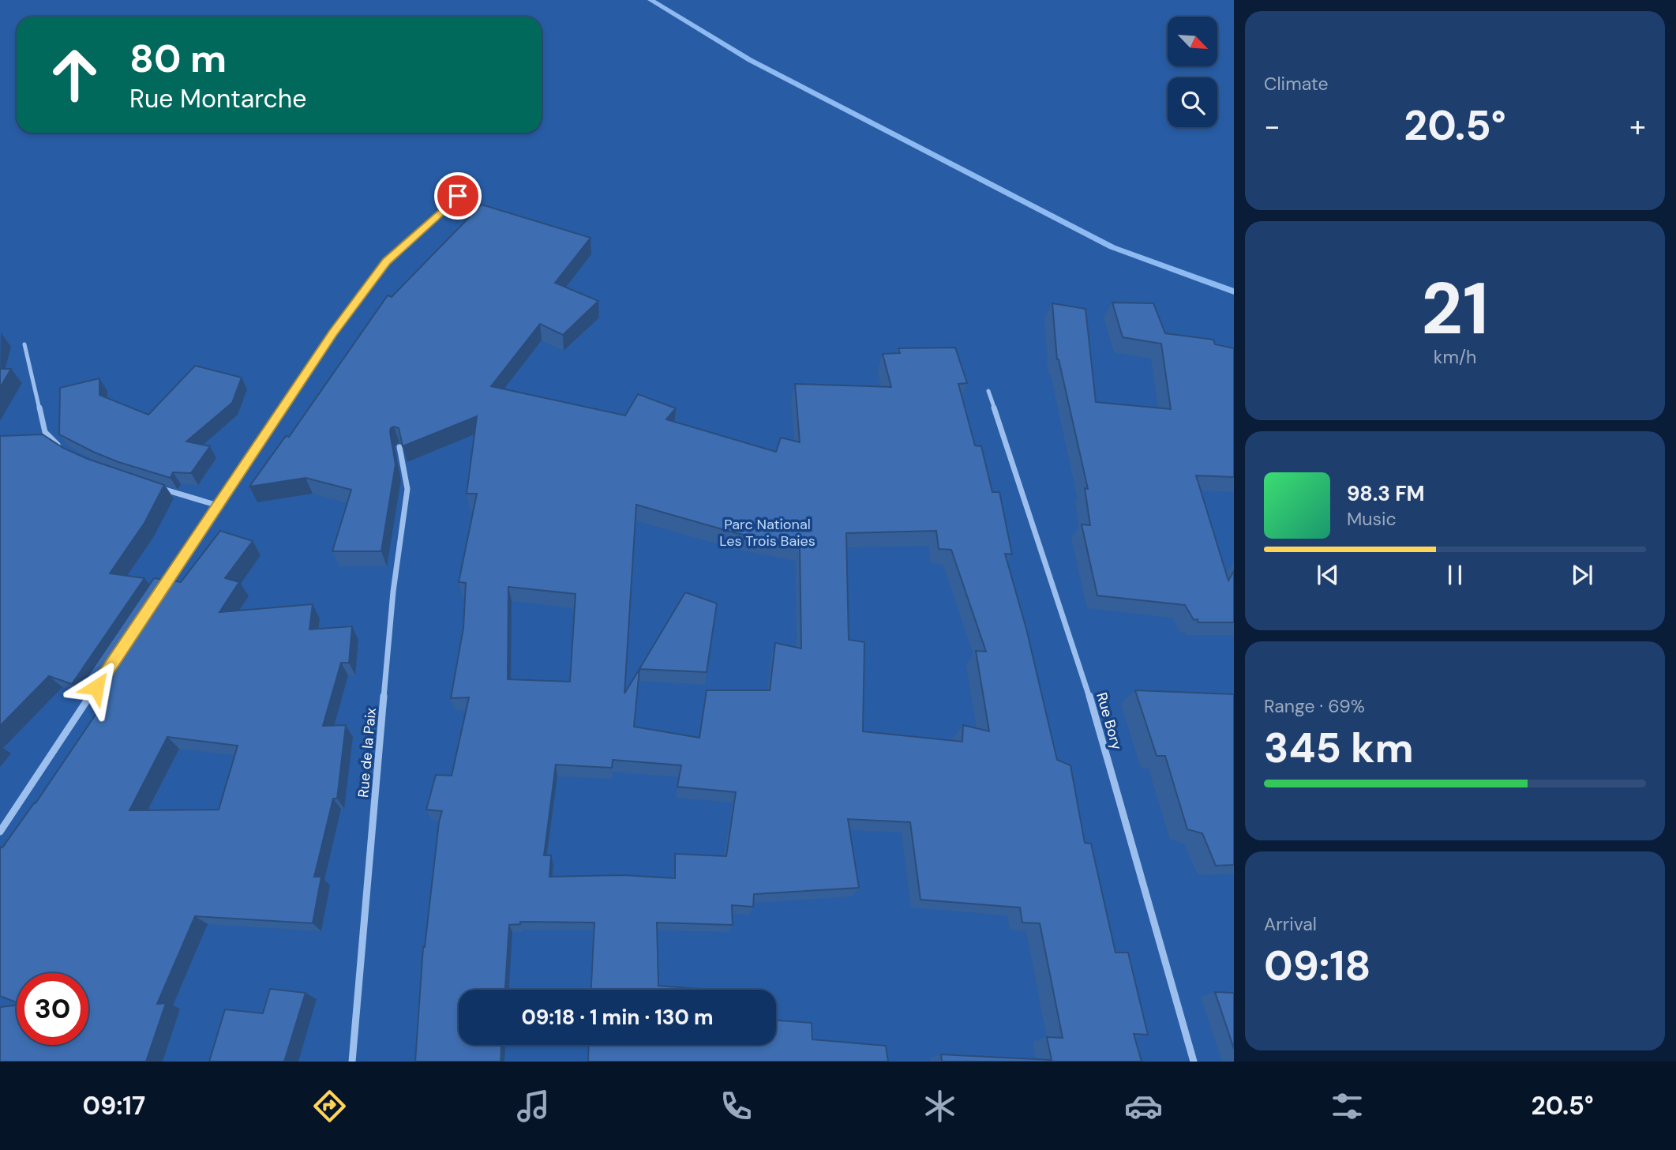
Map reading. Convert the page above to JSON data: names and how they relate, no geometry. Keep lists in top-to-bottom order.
{
  "streets": {
    "street": ["Rue Bory", "Rue de la Paix"]
  },
  "parks": ["Parc National Les Trois Baies"],
  "north": "bottom right",
  "page": {
    "tile": [
      "Climate",
      ["21", "km/h"],
      ["Range · 69%", "345 km"],
      ["Arrival", "09:18"]
    ],
    "turn": ["80 m", "Rue Montarche"],
    "heat": ["−", "20.5°", "+"],
    "song": ["98.3 FM", "Music"],
    "limit": "30",
    "trip": "09:18 · 1 min · 130 m",
    "tabs": ["09:17", "20.5°"]
  }
}
